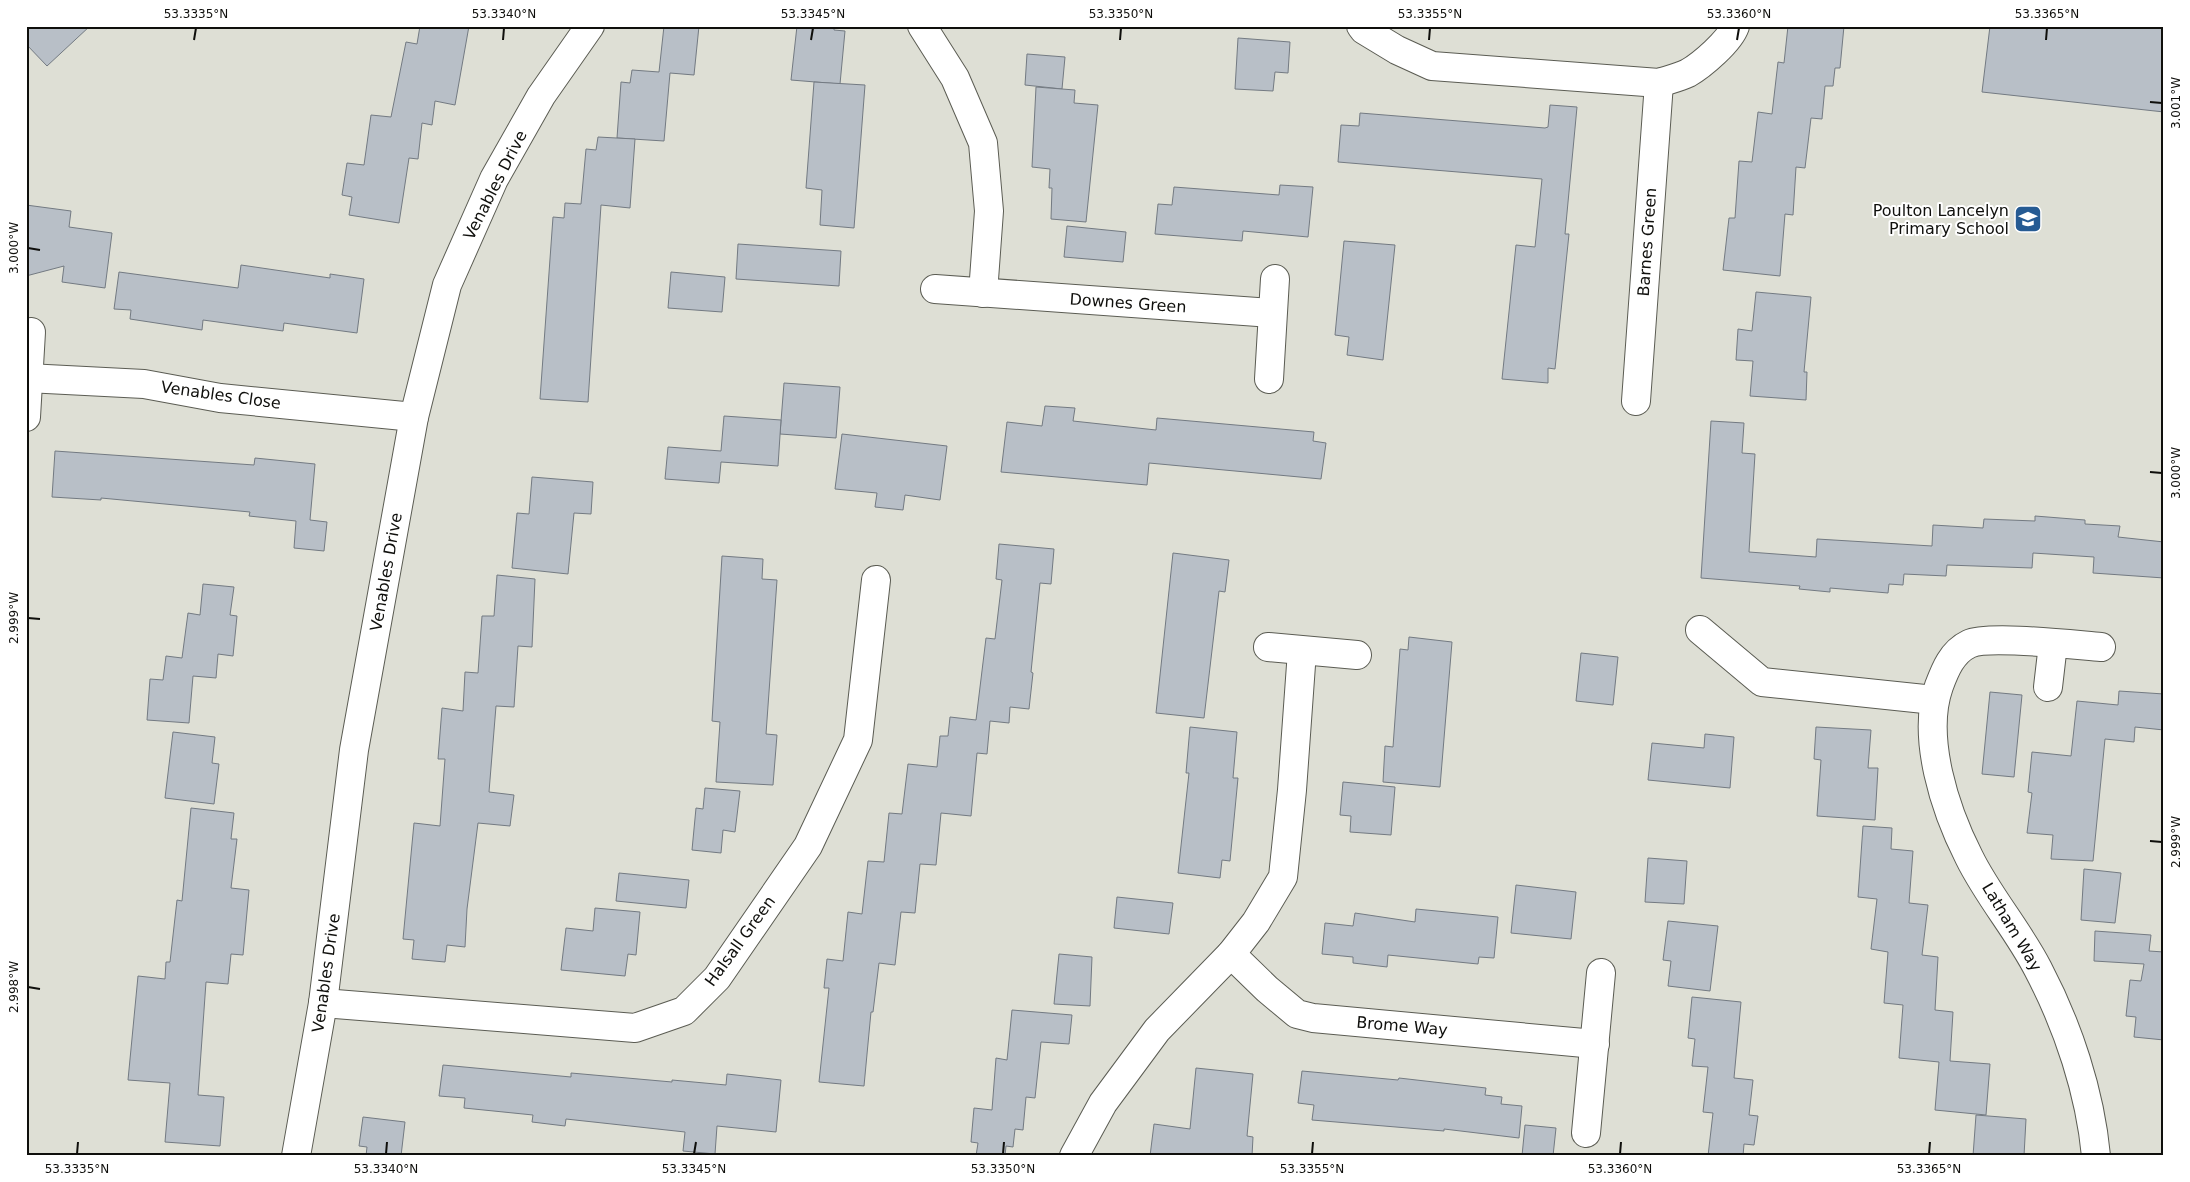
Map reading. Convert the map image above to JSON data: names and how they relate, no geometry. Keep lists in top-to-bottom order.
{
  "streets": {
    "street": [
      "Venables Drive",
      "Barnes Green",
      "Downes Green",
      "Venables Close",
      "Latham Way",
      "Halsall Green",
      "Brome Way"
    ]
  },
  "crossings": [
    ["Venables Drive", "Venables Close"],
    ["Venables Drive", "Halsall Green"]
  ],
  "places": {
    "school or university": ["Poulton Lancelyn Primary School"]
  },
  "coordinates": [
    "53.3335°N",
    "53.3340°N",
    "53.3345°N",
    "53.3350°N",
    "53.3355°N",
    "53.3360°N",
    "53.3365°N",
    "3.001°W",
    "3.000°W",
    "2.999°W",
    "2.998°W"
  ]
}
